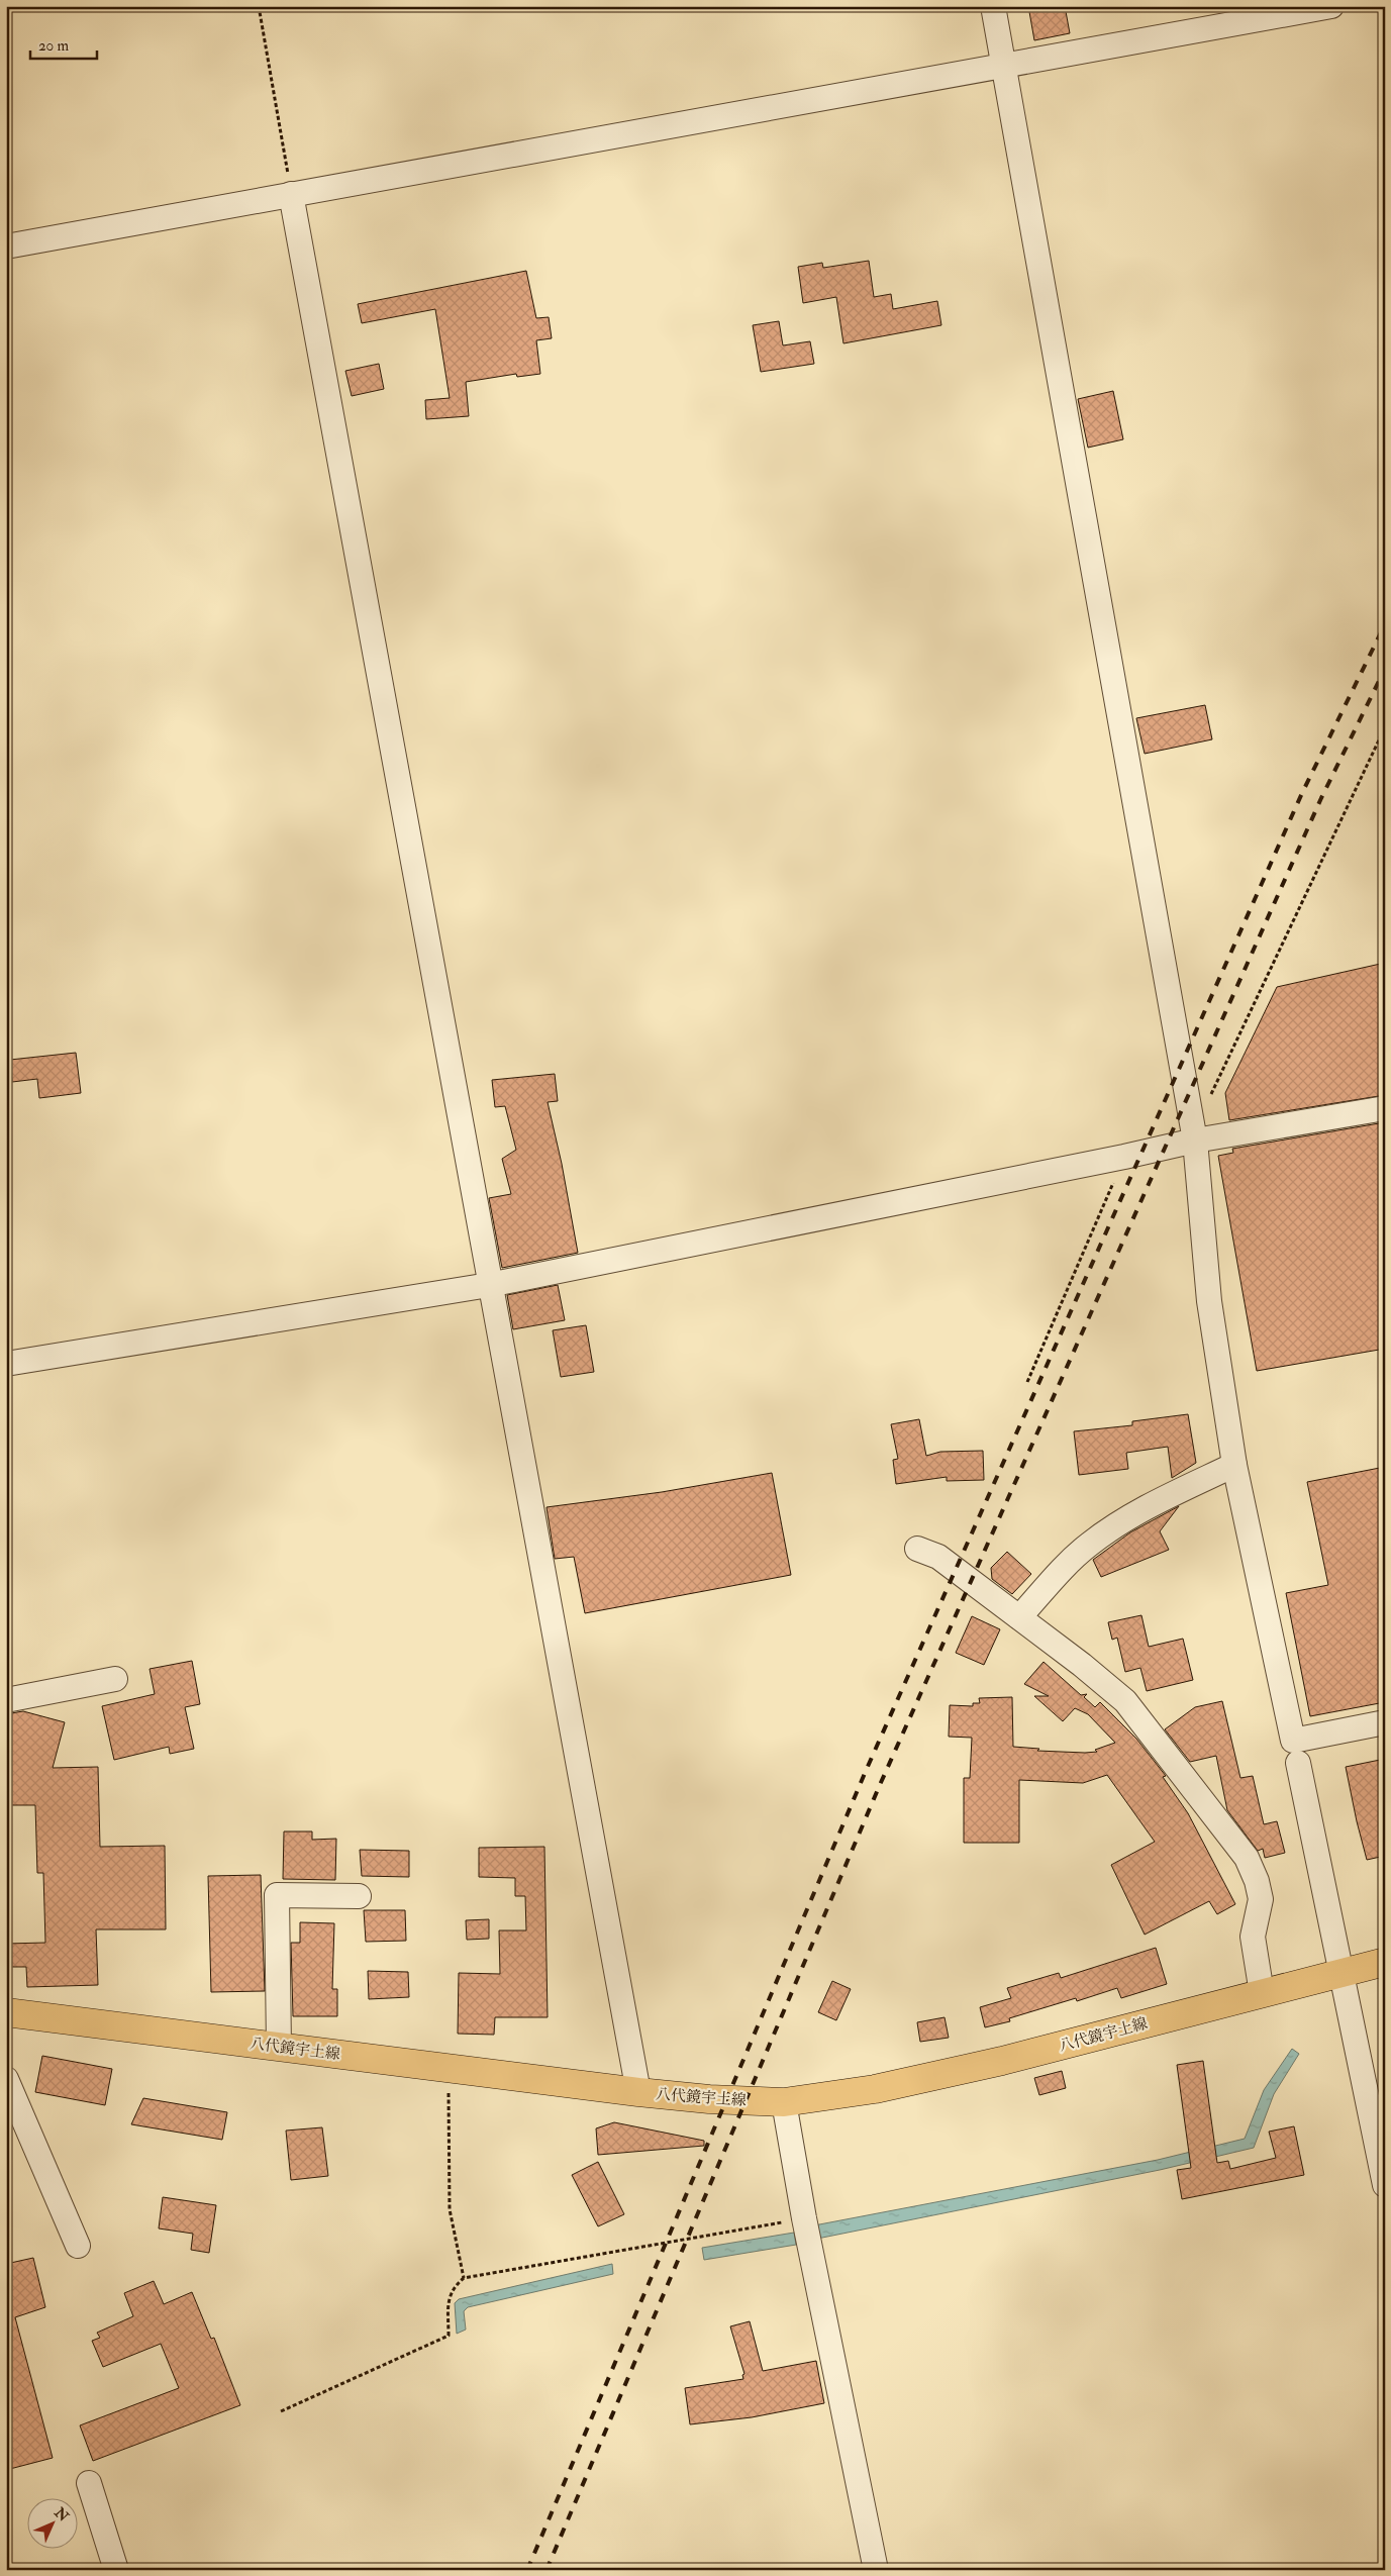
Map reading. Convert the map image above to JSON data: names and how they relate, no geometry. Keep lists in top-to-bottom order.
{
  "streets": {
    "main road": ["八代鏡宇土線"]
  },
  "scale_bar": "20 m",
  "north": "top right"
}
